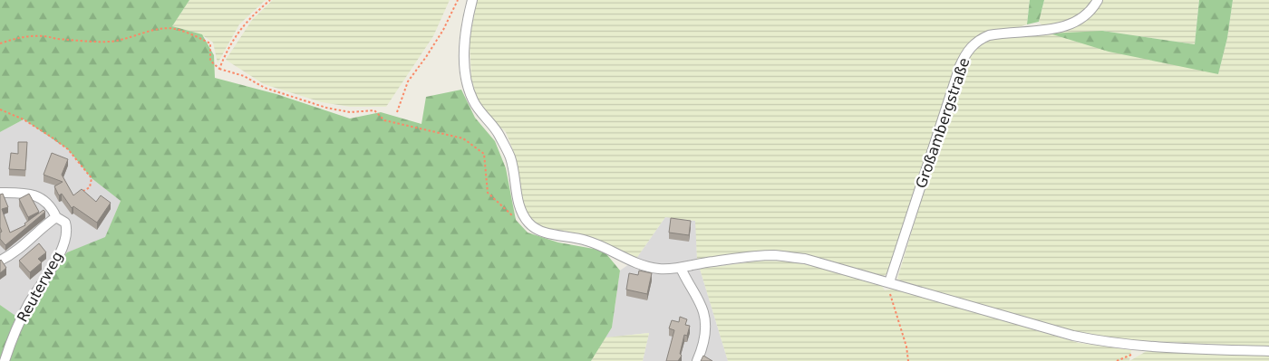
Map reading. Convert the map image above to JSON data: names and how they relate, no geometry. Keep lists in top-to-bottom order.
{
  "streets": {
    "street": ["Großambergstraße", "Reuterweg"]
  }
}
